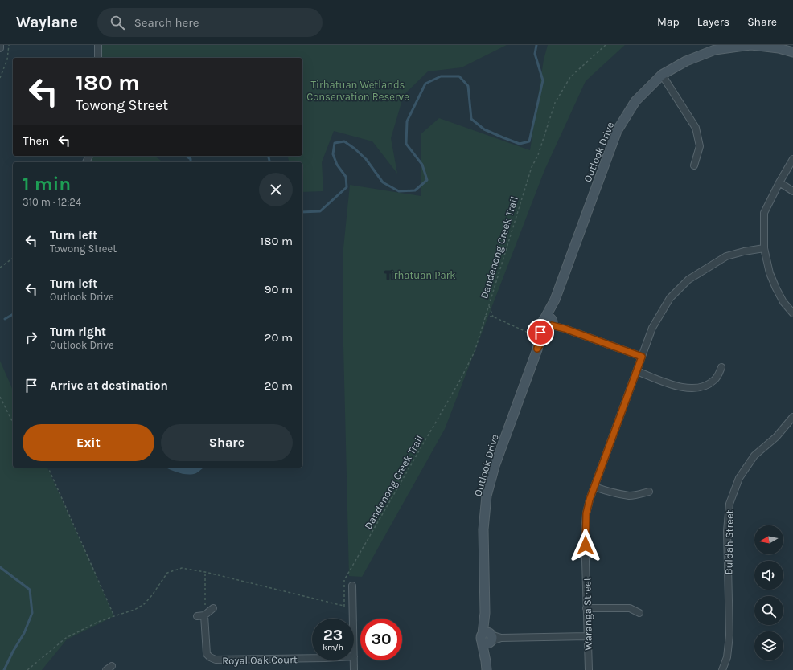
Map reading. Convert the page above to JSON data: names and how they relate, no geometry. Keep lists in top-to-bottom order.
{
  "streets": {
    "street": [
      "Outlook Drive",
      "Buldah Street",
      "Waranga Street",
      "Royal Oak Court"
    ],
    "path": ["Dandenong Creek Trail"]
  },
  "parks": ["Tirhatuan Wetlands Conservation Reserve", "Tirhatuan Park"],
  "north": "left",
  "page": {
    "header": "Waylane",
    "search": "Search here",
    "nav": ["Map", "Layers", "Share"],
    "turn": ["180 m", "Towong Street"],
    "then": "Then",
    "heading": ["1 min", "310 m · 12:24"],
    "list": [
      {
        "name": "Turn left",
        "note": "Towong Street",
        "value": "180 m"
      },
      {
        "name": "Turn left",
        "note": "Outlook Drive",
        "value": "90 m"
      },
      {
        "name": "Turn right",
        "note": "Outlook Drive",
        "value": "20 m"
      },
      {
        "name": "Arrive at destination",
        "value": "20 m"
      }
    ],
    "buttons": ["Exit", "Share"],
    "speed": "23 km/h",
    "limit": "30"
  }
}
